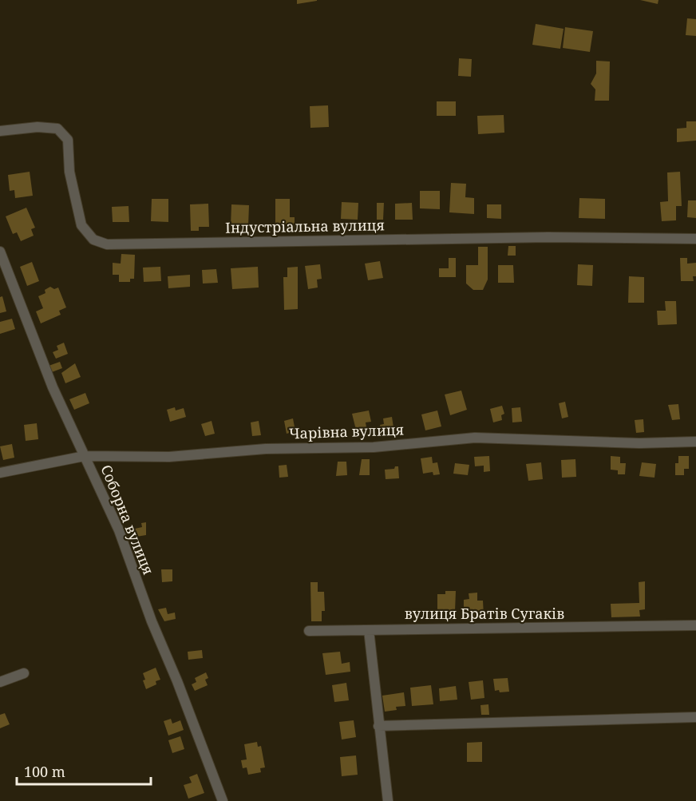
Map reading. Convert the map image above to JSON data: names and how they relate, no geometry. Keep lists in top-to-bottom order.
{
  "streets": {
    "street": [
      "Індустріальна вулиця",
      "Чарівна вулиця",
      "Соборна вулиця",
      "вулиця Братів Сугаків"
    ]
  },
  "crossings": [
    ["Чарівна вулиця", "Соборна вулиця"]
  ],
  "scale_bar": "100 m"
}
